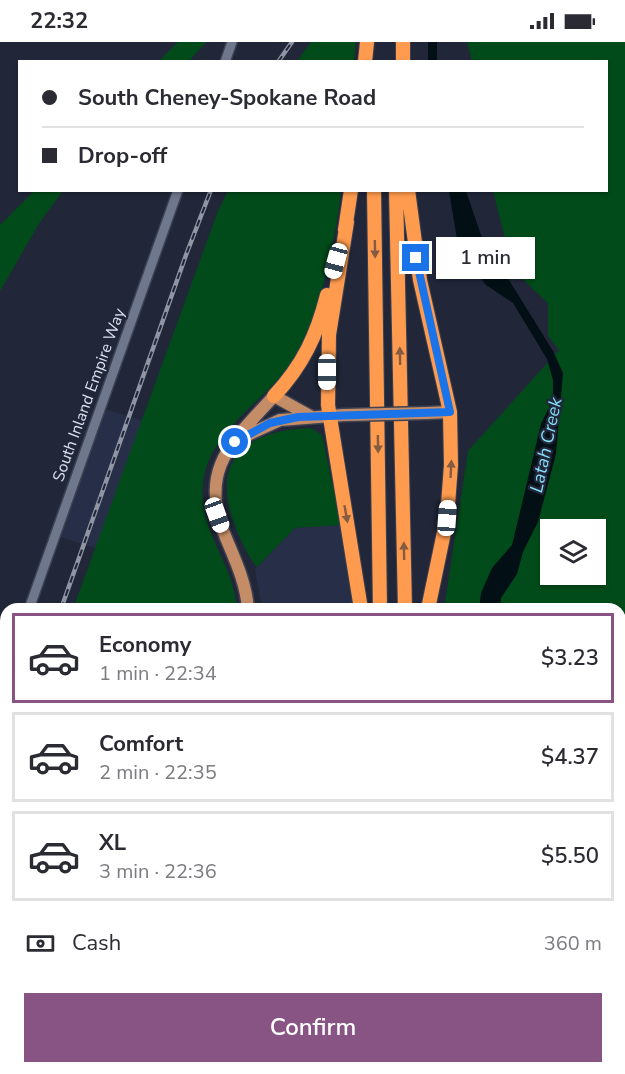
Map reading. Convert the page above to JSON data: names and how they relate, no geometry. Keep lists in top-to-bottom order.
{
  "streets": {
    "street": ["South Inland Empire Way"]
  },
  "water": ["Latah Creek"],
  "page": {
    "status": "22:32",
    "banner": ["South Cheney-Spokane Road", "Drop-off"],
    "bubble": "1 min",
    "list": [
      {
        "name": "Economy",
        "note": "1 min · 22:34",
        "value": "$3.23"
      },
      {
        "name": "Comfort",
        "note": "2 min · 22:35",
        "value": "$4.37"
      },
      {
        "name": "XL",
        "note": "3 min · 22:36",
        "value": "$5.50"
      }
    ],
    "pay": ["Cash", "360 m"],
    "buttons": "Confirm"
  }
}
